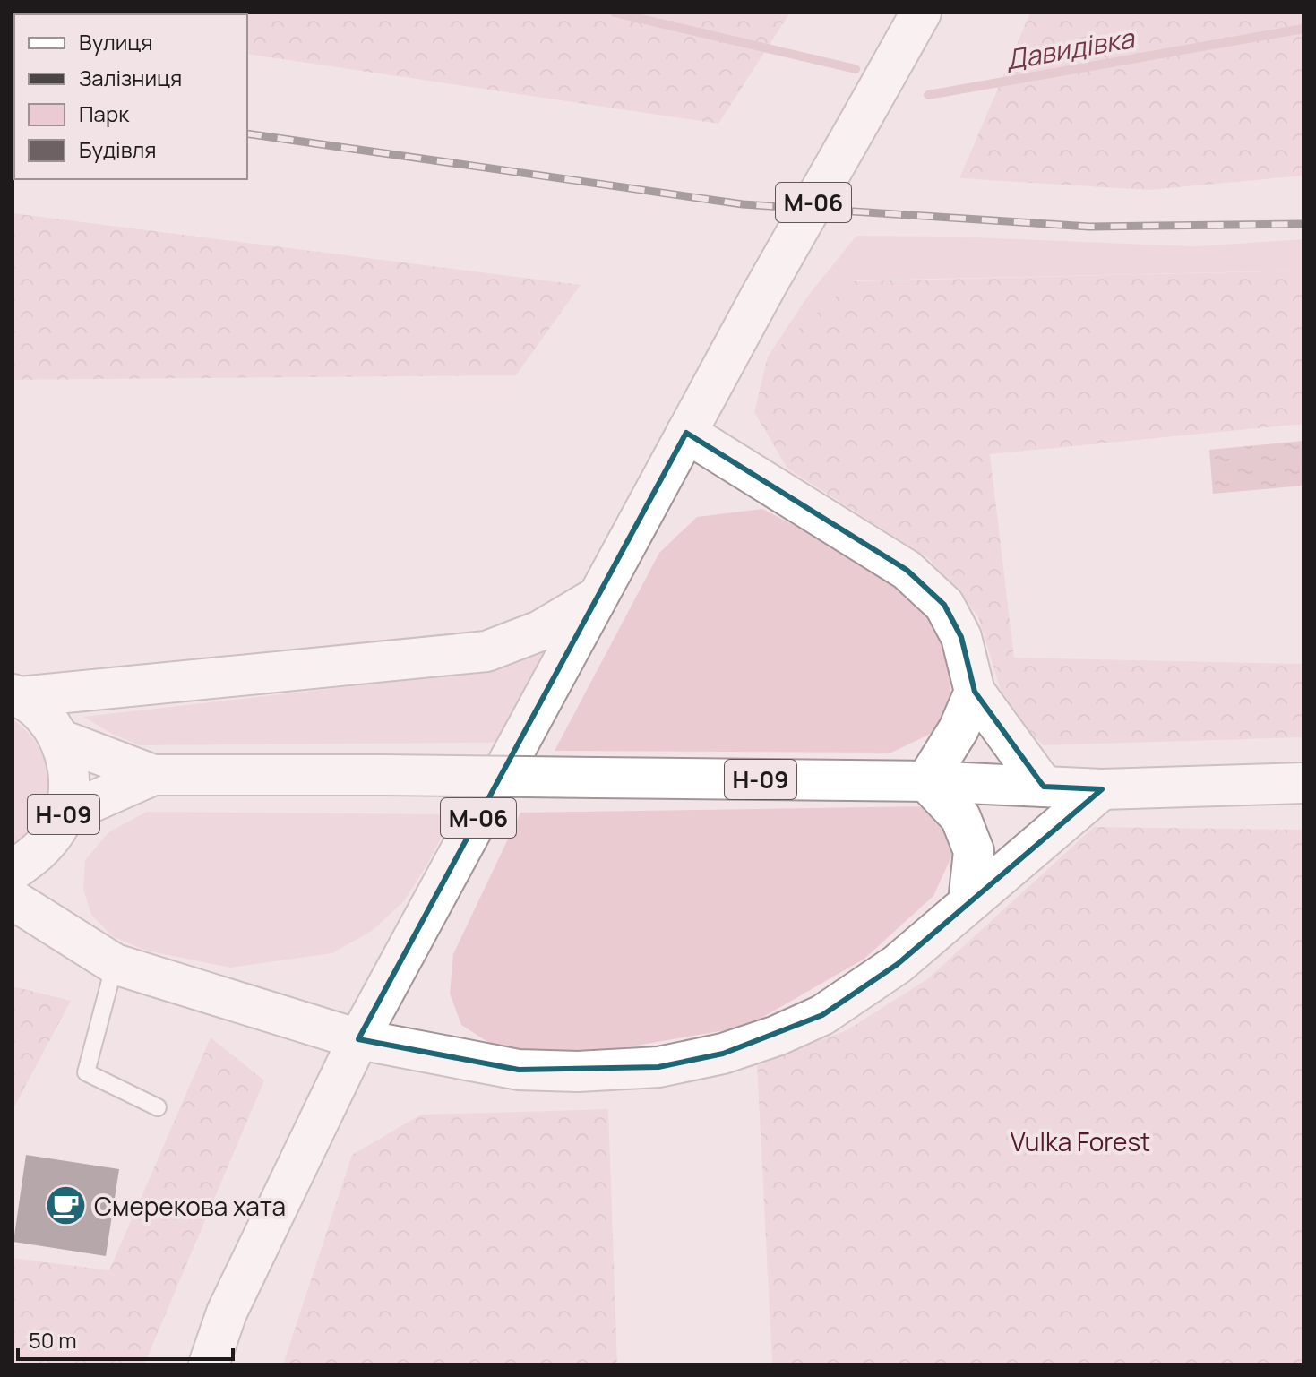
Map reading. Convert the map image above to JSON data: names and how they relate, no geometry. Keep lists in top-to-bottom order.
{
  "streets": {
    "main road": ["М-06", "Н-09"]
  },
  "water": ["Давидівка"],
  "parks": ["Vulka Forest"],
  "places": {
    "cafe": ["Смерекова хата"]
  },
  "legend": [
    "Вулиця",
    "Залізниця",
    "Парк",
    "Будівля"
  ],
  "scale_bar": "50 m"
}
